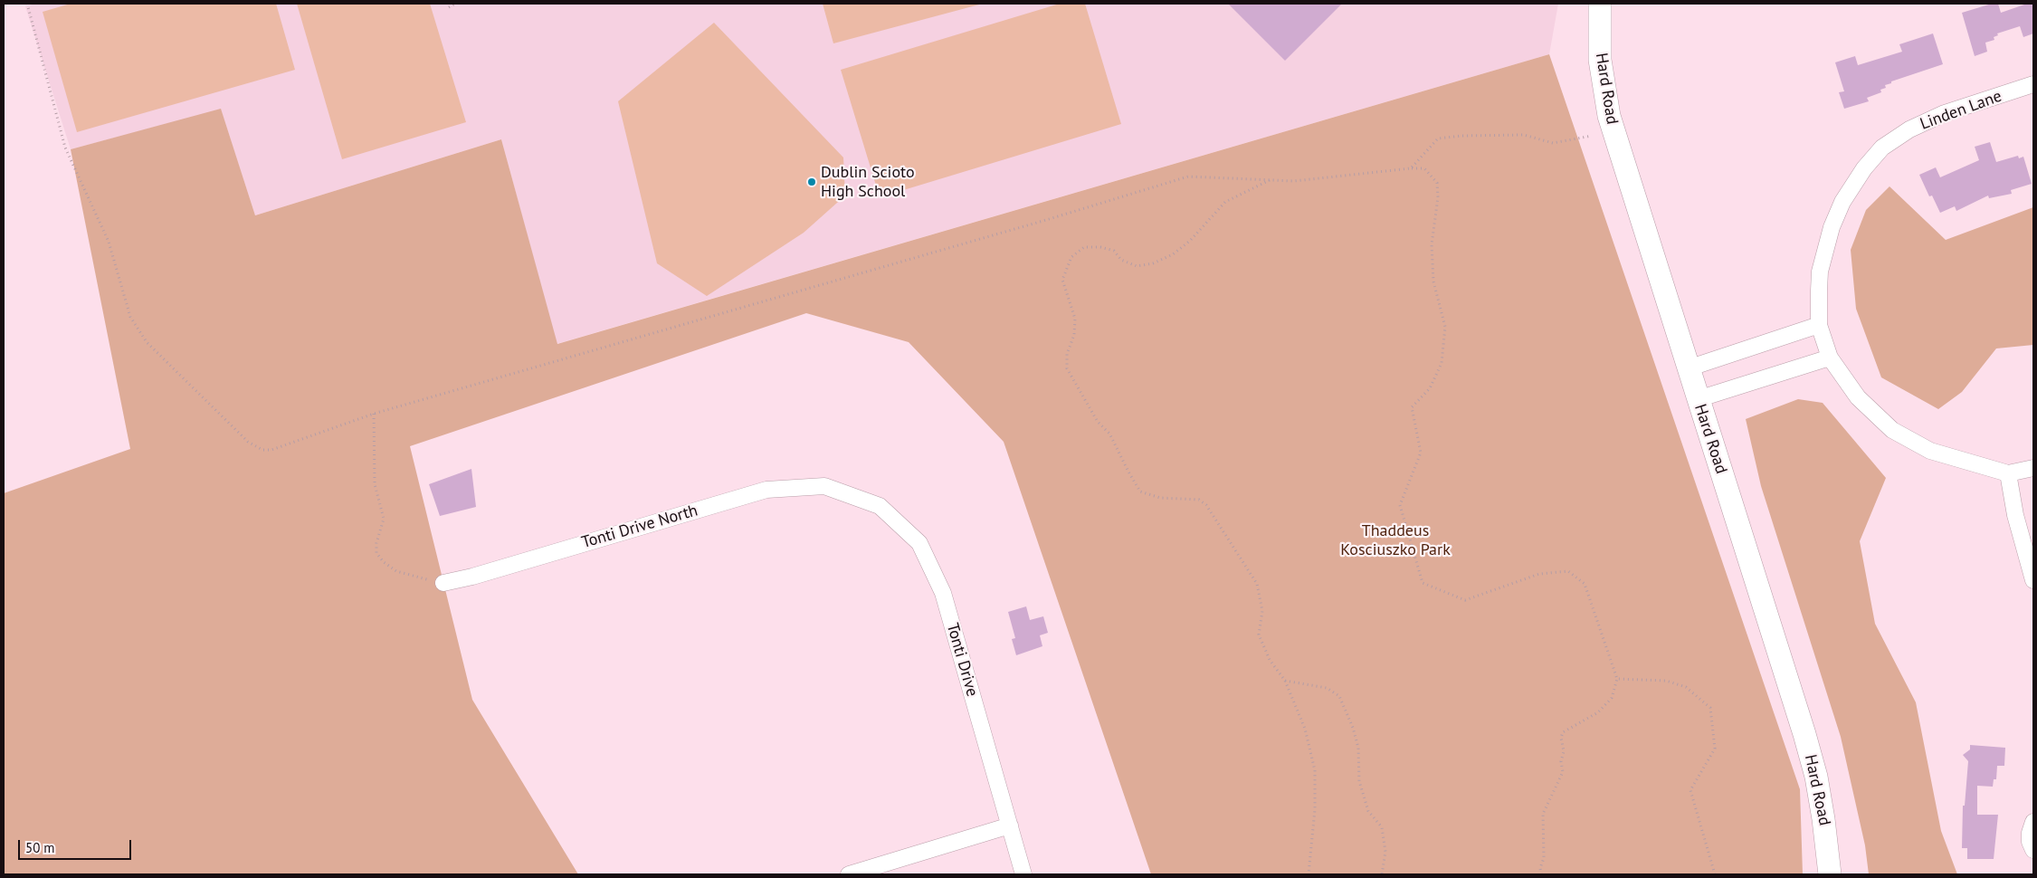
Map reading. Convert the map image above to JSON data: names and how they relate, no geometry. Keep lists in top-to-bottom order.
{
  "streets": {
    "main road": ["Hard Road"],
    "street": ["Linden Lane", "Tonti Drive North", "Tonti Drive"]
  },
  "crossings": [
    ["Tonti Drive North", "Tonti Drive"]
  ],
  "parks": ["Thaddeus Kosciuszko Park"],
  "places": ["Dublin Scioto High School"],
  "scale_bar": "50 m"
}
